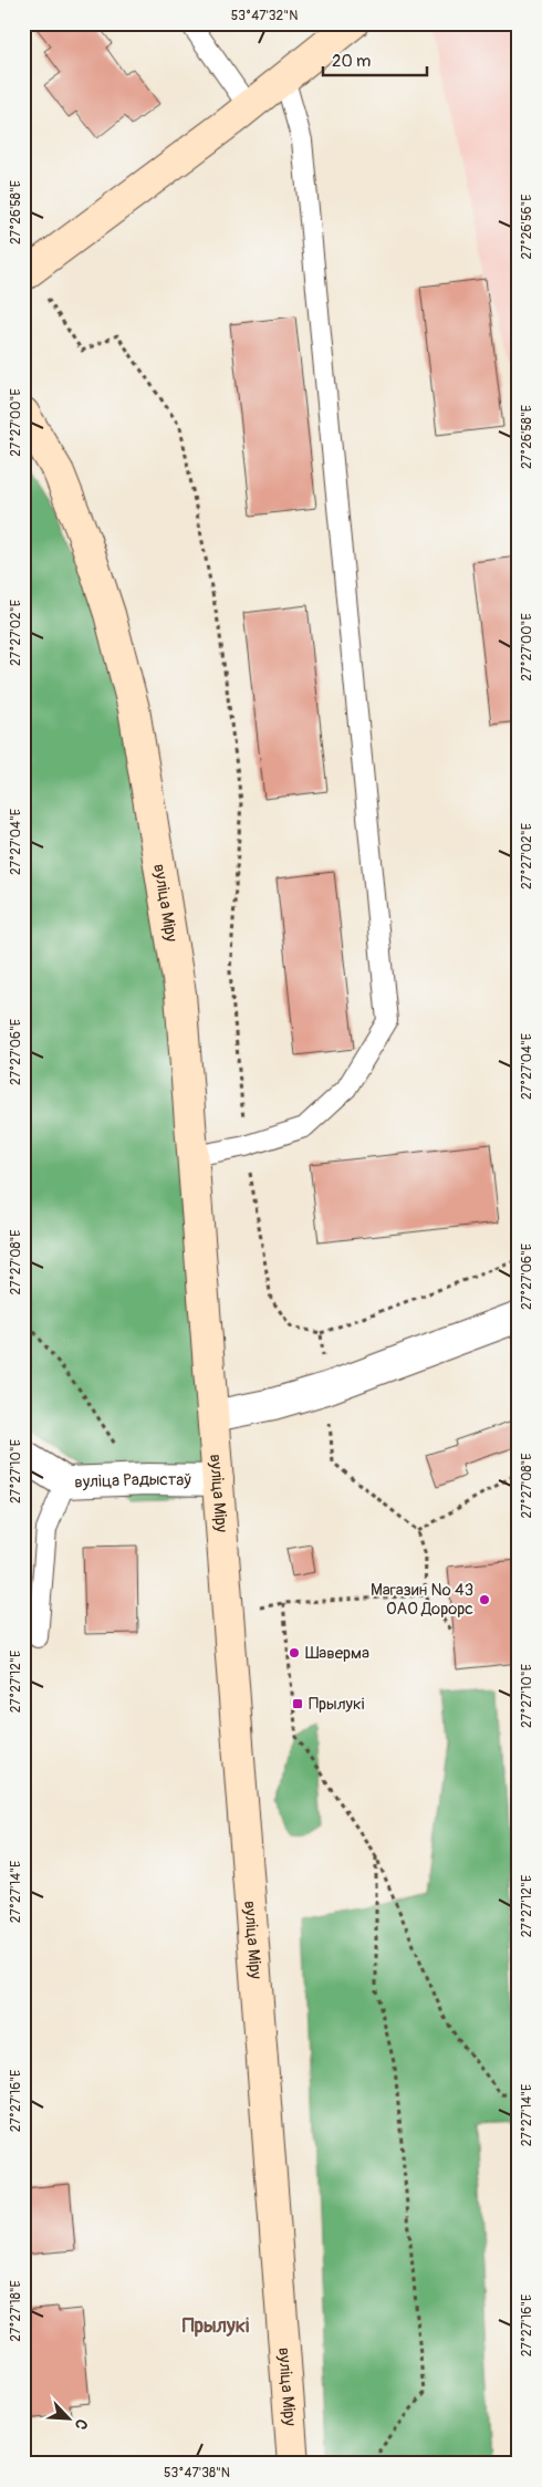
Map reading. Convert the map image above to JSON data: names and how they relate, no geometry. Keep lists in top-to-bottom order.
{
  "streets": {
    "street": ["вуліца Міру", "вуліца Радыстаў"]
  },
  "crossings": [
    ["вуліца Міру", "вуліца Радыстаў"]
  ],
  "districts": ["Прылукі"],
  "places": {
    "other": ["Магазин № 43 ОАО Дорорс", "Шаверма"],
    "transit": ["Прылукі"]
  },
  "scale_bar": "20 m",
  "north": "bottom right",
  "coordinates": [
    "53°47'32\"N",
    "27°26'58\"E",
    "27°26'56\"E",
    "27°27'00\"E",
    "27°27'02\"E",
    "27°27'04\"E",
    "27°27'06\"E",
    "27°27'08\"E",
    "27°27'10\"E",
    "27°27'12\"E",
    "27°27'14\"E",
    "27°27'16\"E",
    "27°27'18\"E",
    "53°47'38\"N"
  ]
}
